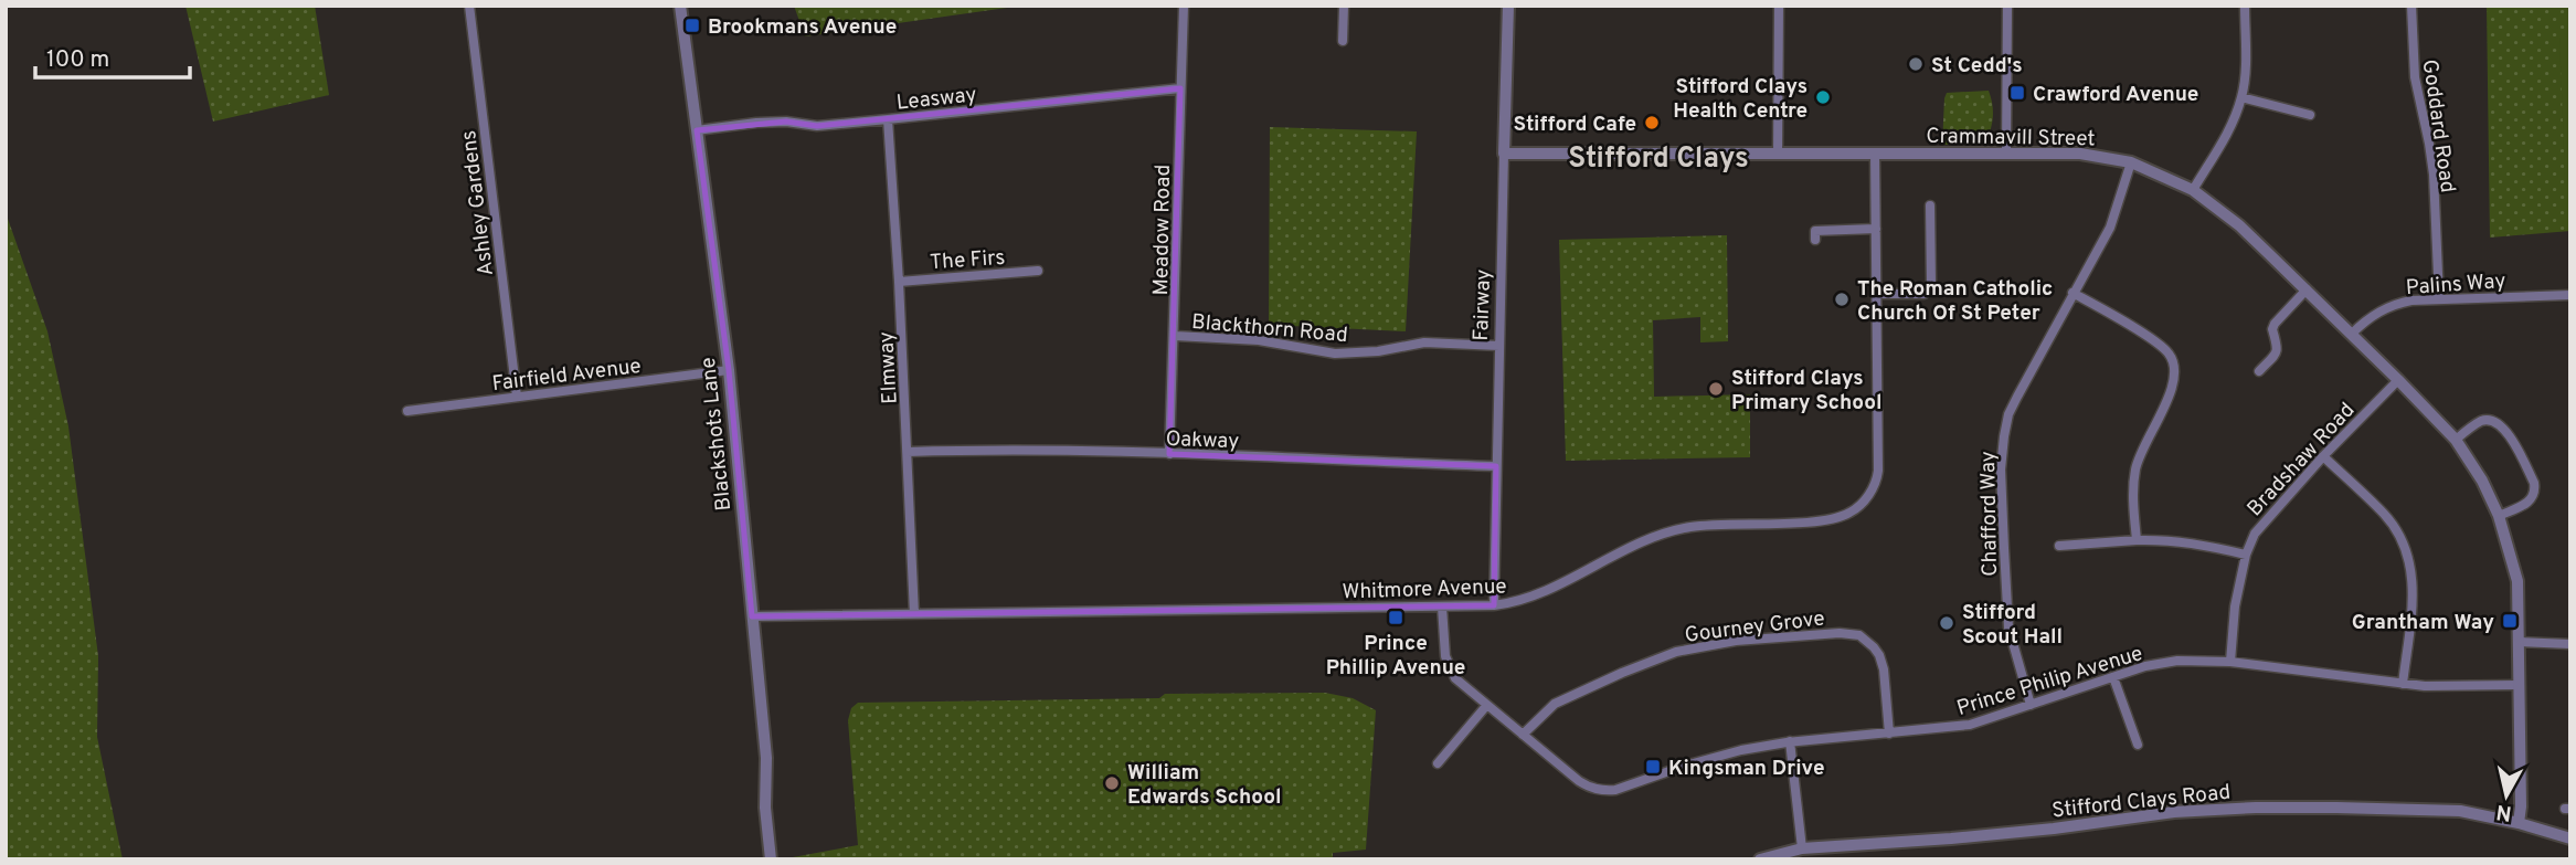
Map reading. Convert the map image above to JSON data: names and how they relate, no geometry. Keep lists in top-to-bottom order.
{
  "streets": {
    "street": [
      "Leasway",
      "Goddard Road",
      "Crammavill Street",
      "Ashley Gardens",
      "Meadow Road",
      "The Firs",
      "Palins Way",
      "Fairway",
      "Blackthorn Road",
      "Elmway",
      "Fairfield Avenue",
      "Blackshots Lane",
      "Oakway",
      "Bradshaw Road",
      "Chafford Way",
      "Whitmore Avenue",
      "Gourney Grove",
      "Prince Philip Avenue",
      "Stifford Clays Road"
    ]
  },
  "crossings": [
    ["Leasway", "Meadow Road"],
    ["Leasway", "Elmway"],
    ["Leasway", "Blackshots Lane"],
    ["Goddard Road", "Palins Way"],
    ["Crammavill Street", "Palins Way"],
    ["Crammavill Street", "Fairway"],
    ["Crammavill Street", "Bradshaw Road"],
    ["Crammavill Street", "Chafford Way"],
    ["Crammavill Street", "Whitmore Avenue"],
    ["Crammavill Street", "Prince Philip Avenue"],
    ["Crammavill Street", "Stifford Clays Road"],
    ["Ashley Gardens", "Fairfield Avenue"],
    ["Meadow Road", "Blackthorn Road"],
    ["Meadow Road", "Oakway"],
    ["The Firs", "Elmway"],
    ["Fairway", "Blackthorn Road"],
    ["Fairway", "Oakway"],
    ["Fairway", "Whitmore Avenue"],
    ["Elmway", "Oakway"],
    ["Elmway", "Whitmore Avenue"],
    ["Fairfield Avenue", "Blackshots Lane"],
    ["Blackshots Lane", "Whitmore Avenue"],
    ["Bradshaw Road", "Prince Philip Avenue"],
    ["Chafford Way", "Prince Philip Avenue"],
    ["Whitmore Avenue", "Prince Philip Avenue"],
    ["Gourney Grove", "Prince Philip Avenue"]
  ],
  "districts": ["Stifford Clays"],
  "places": {
    "transit": [
      "Brookmans Avenue",
      "Crawford Avenue",
      "Prince Phillip Avenue",
      "Grantham Way",
      "Kingsman Drive"
    ],
    "other": [
      "St Cedd's",
      "Stifford Clays Health Centre",
      "Stifford Cafe",
      "The Roman Catholic Church Of St Peter",
      "Stifford Clays Primary School",
      "Stifford Scout Hall",
      "William Edwards School"
    ]
  },
  "scale_bar": "100 m",
  "north": "bottom"
}
